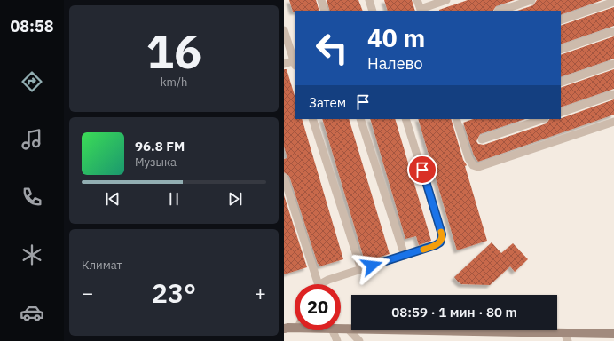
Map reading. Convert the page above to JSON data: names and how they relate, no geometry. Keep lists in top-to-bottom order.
{
  "page": {
    "tabs": "08:58",
    "tile": [
      ["16", "km/h"],
      "Климат"
    ],
    "turn": ["40 m", "Налево"],
    "then": "Затем",
    "song": ["96.8 FM", "Музыка"],
    "heat": ["−", "23°", "+"],
    "limit": "20",
    "trip": "08:59 · 1 мин · 80 m"
  }
}
